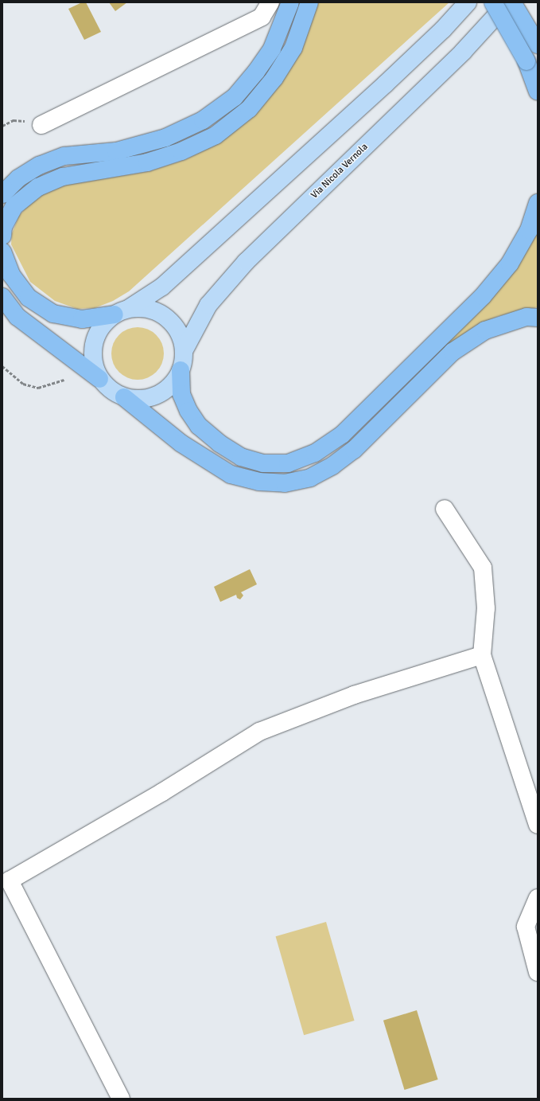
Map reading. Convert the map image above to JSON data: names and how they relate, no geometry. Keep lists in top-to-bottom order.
{
  "streets": {
    "main road": ["Via Nicola Vernola"]
  }
}
